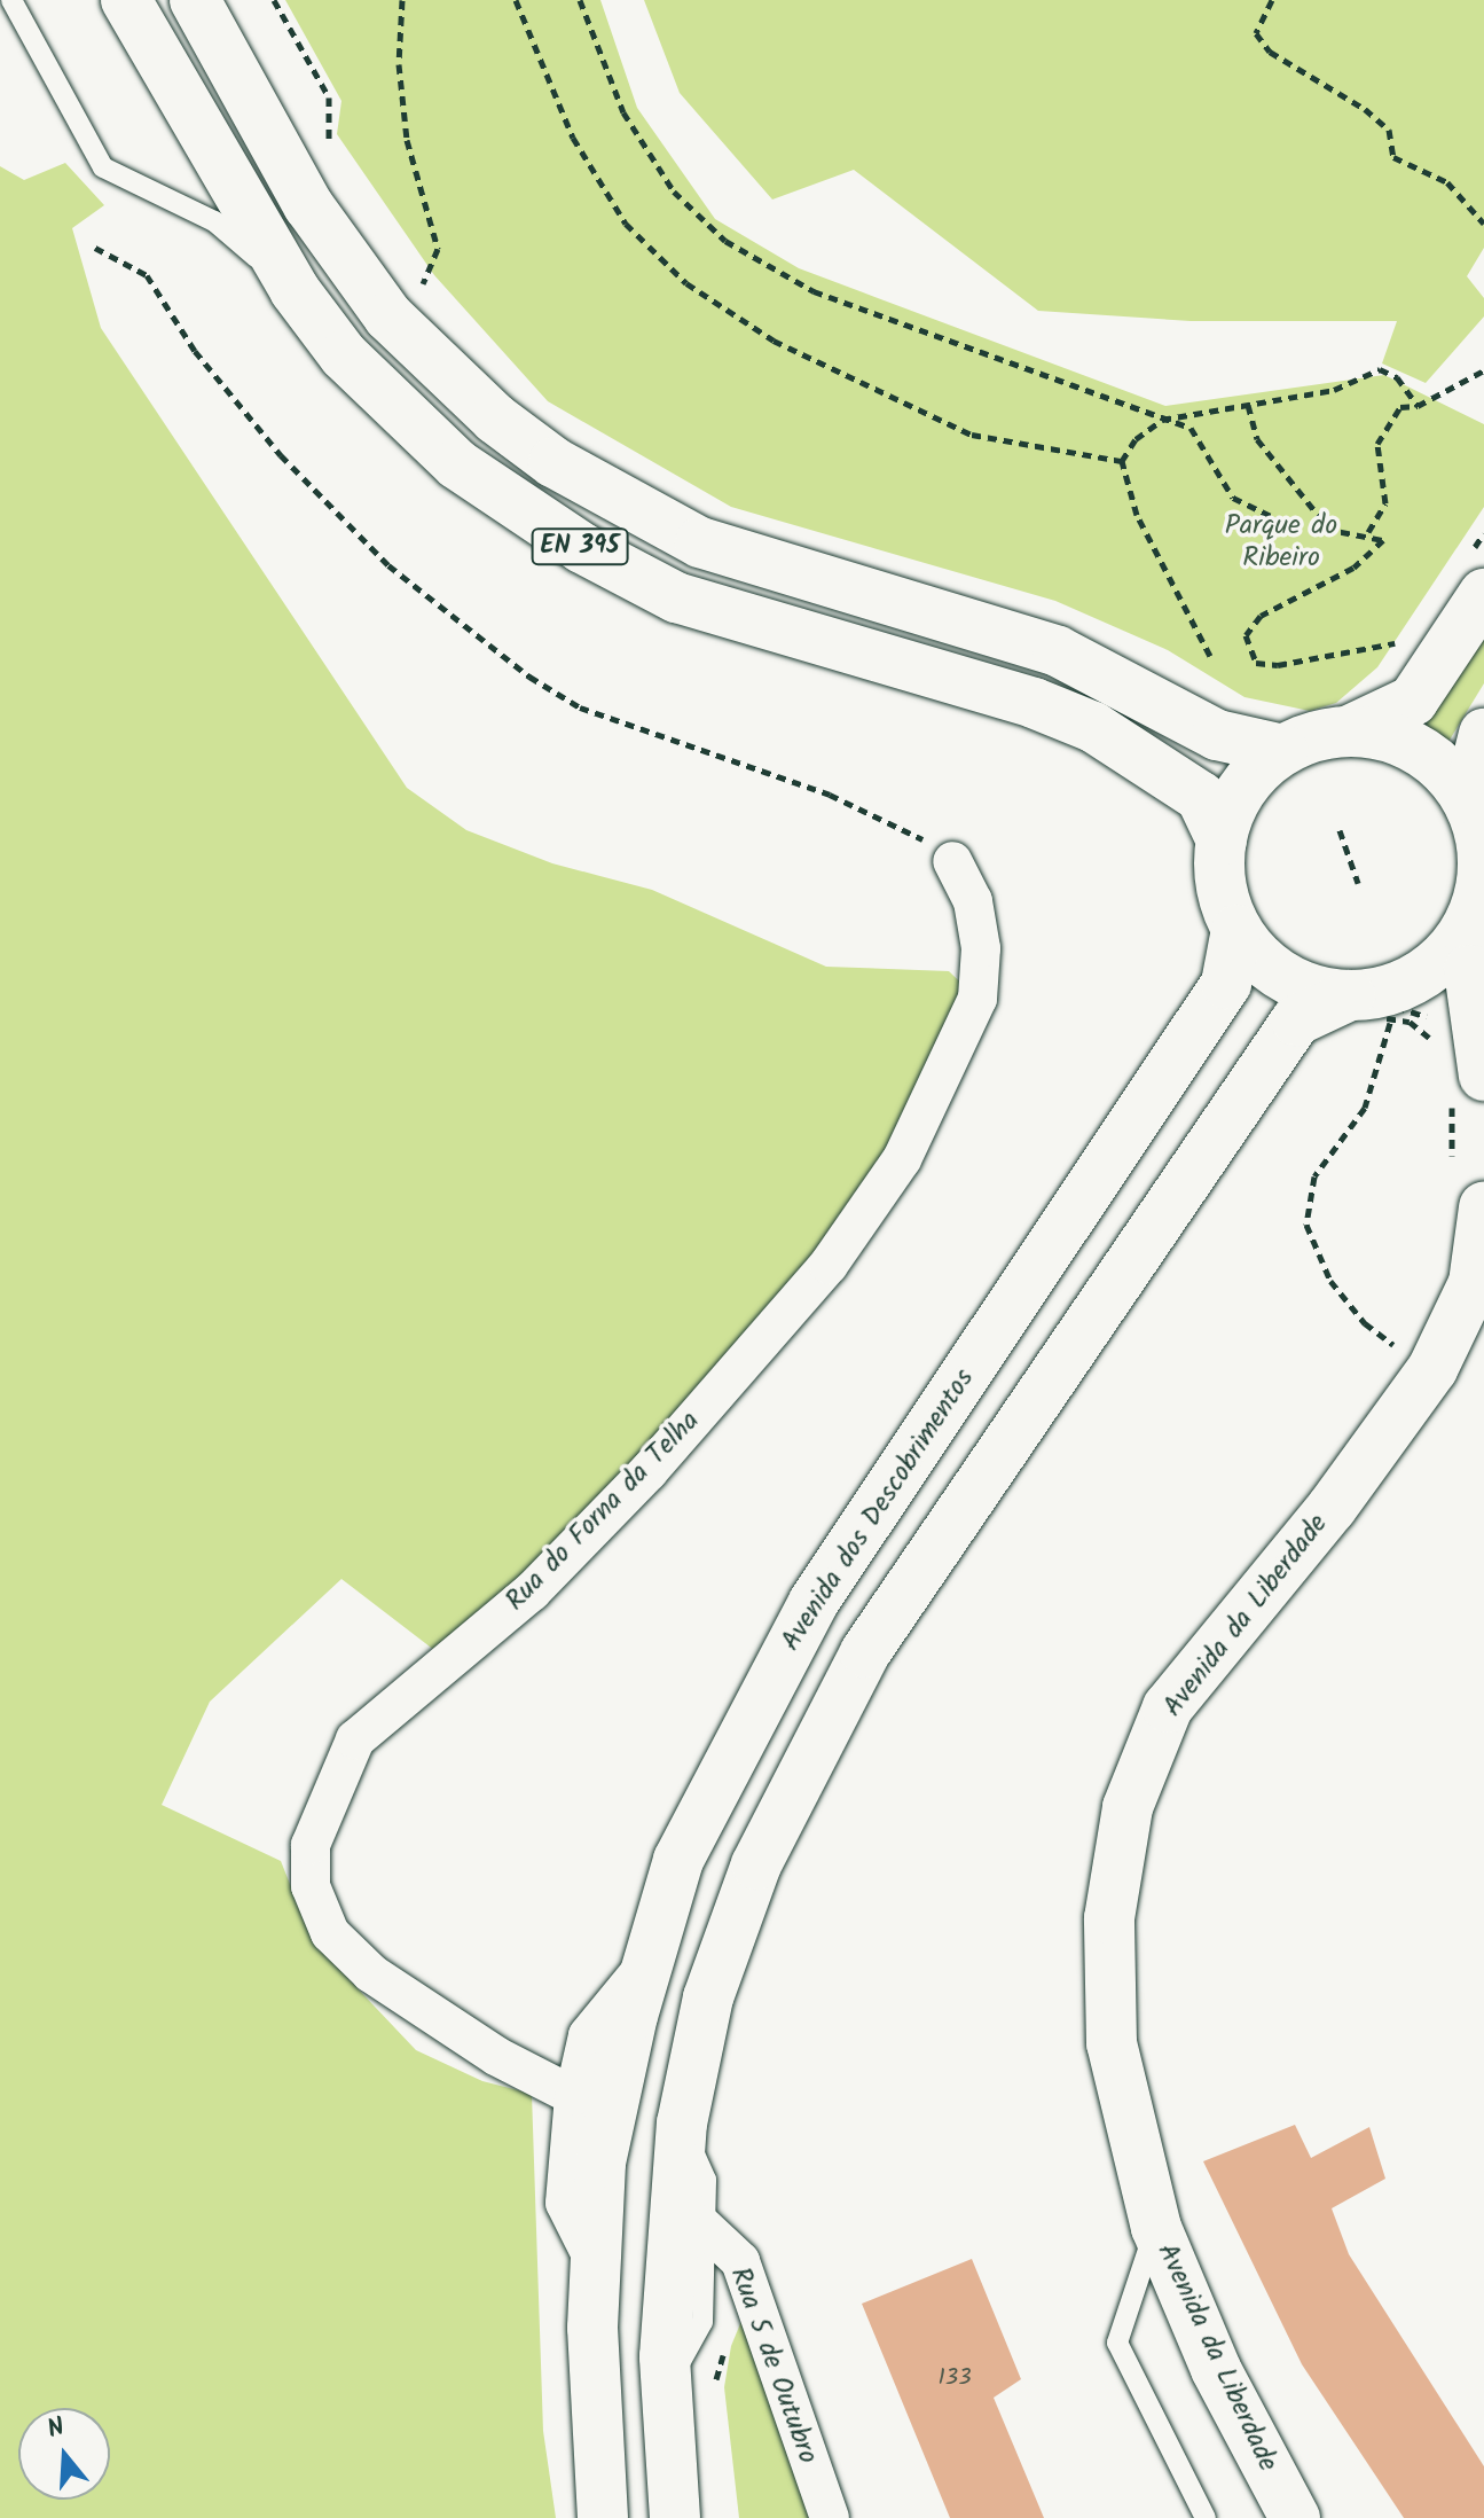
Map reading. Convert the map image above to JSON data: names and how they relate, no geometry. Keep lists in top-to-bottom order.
{
  "streets": {
    "main road": ["EN 395", "Avenida dos Descobrimentos", "Avenida da Liberdade"],
    "street": ["Rua do Forna da Telha", "Rua 5 de Outubro"]
  },
  "crossings": [
    ["EN 395", "Avenida dos Descobrimentos"]
  ],
  "parks": ["Parque do Ribeiro"],
  "house_numbers": ["133"],
  "north": "top"
}
